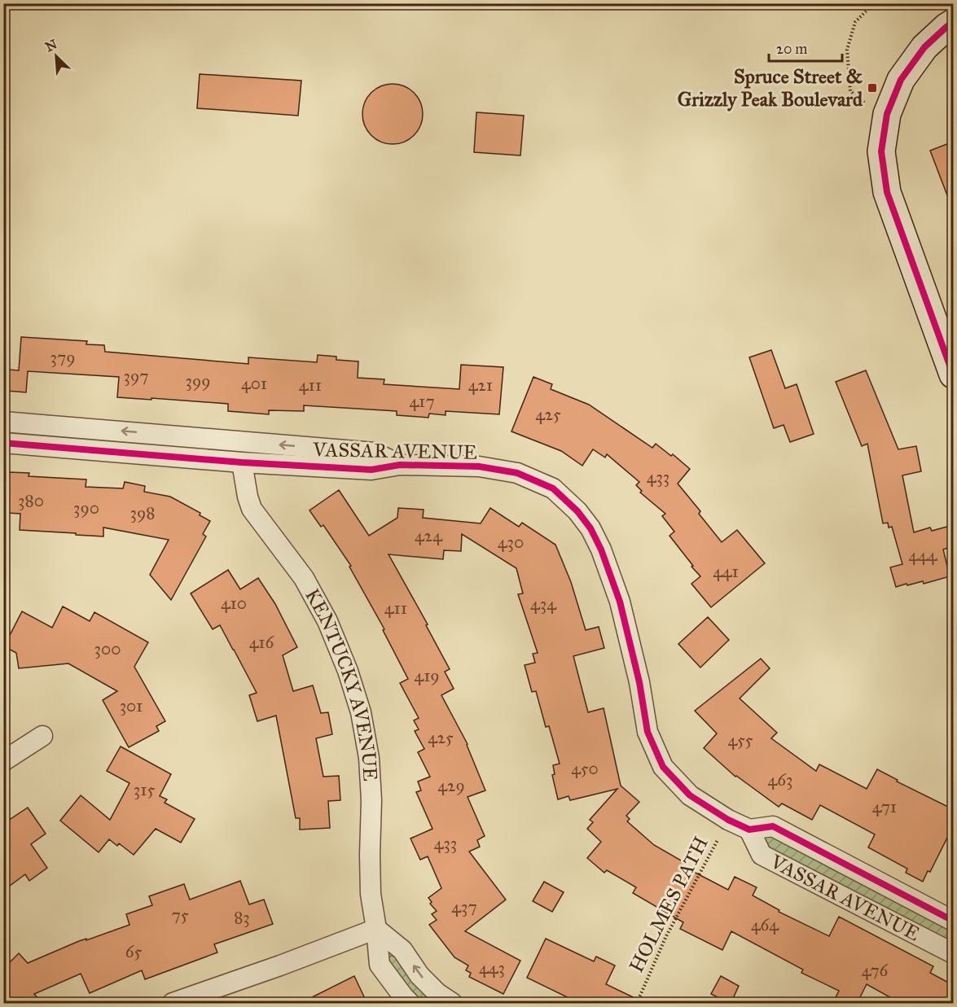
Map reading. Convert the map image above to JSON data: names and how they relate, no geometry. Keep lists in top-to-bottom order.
{
  "streets": {
    "street": ["VASSAR AVENUE", "KENTUCKY AVENUE"],
    "path": ["HOLMES PATH"]
  },
  "crossings": [
    ["VASSAR AVENUE", "KENTUCKY AVENUE"],
    ["VASSAR AVENUE", "HOLMES PATH"]
  ],
  "places": {
    "transit": ["Spruce Street & Grizzly Peak Boulevard"]
  },
  "house_numbers": [
    "379",
    "397",
    "399",
    "401",
    "411",
    "421",
    "417",
    "425",
    "433",
    "380",
    "390",
    "398",
    "424",
    "430",
    "444",
    "441",
    "410",
    "434",
    "411",
    "416",
    "300",
    "419",
    "301",
    "425",
    "455",
    "450",
    "463",
    "429",
    "315",
    "471",
    "433",
    "437",
    "75",
    "83",
    "464",
    "65",
    "443",
    "476"
  ],
  "scale_bar": "20 m",
  "north": "top left"
}
